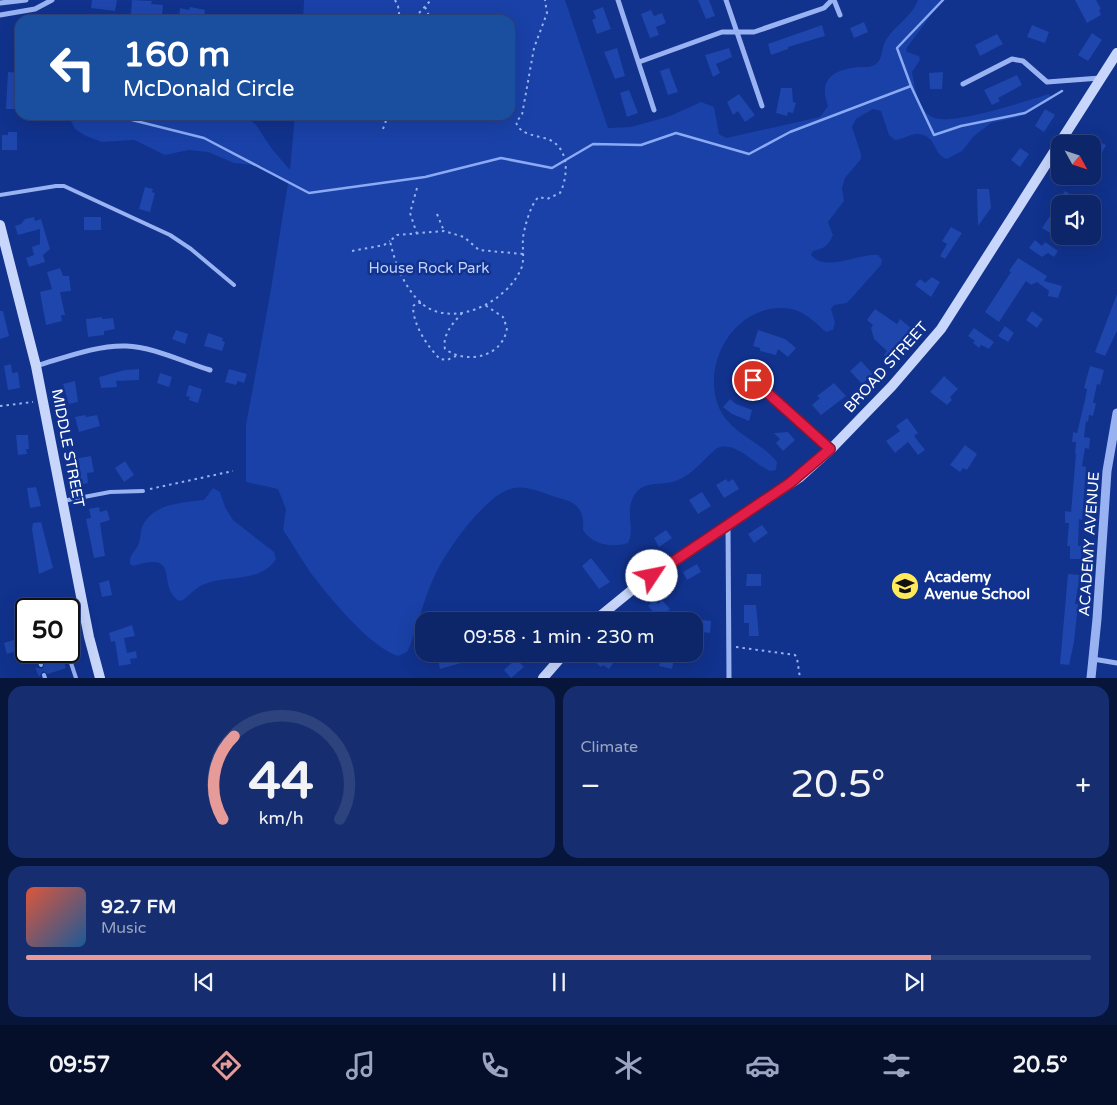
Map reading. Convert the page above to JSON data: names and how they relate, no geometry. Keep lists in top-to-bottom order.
{
  "streets": {
    "main road": ["BROAD STREET", "MIDDLE STREET"],
    "street": ["ACADEMY AVENUE"]
  },
  "parks": ["House Rock Park"],
  "places": {
    "school or university": ["Academy Avenue School"]
  },
  "north": "bottom right",
  "page": {
    "turn": ["160 m", "McDonald Circle"],
    "limit": "50",
    "trip": "09:58 · 1 min · 230 m",
    "tile": "Climate",
    "heat": ["−", "20.5°", "+"],
    "song": ["92.7 FM", "Music"],
    "tabs": ["09:57", "20.5°"],
    "gauge": ["44", "km/h"]
  }
}
